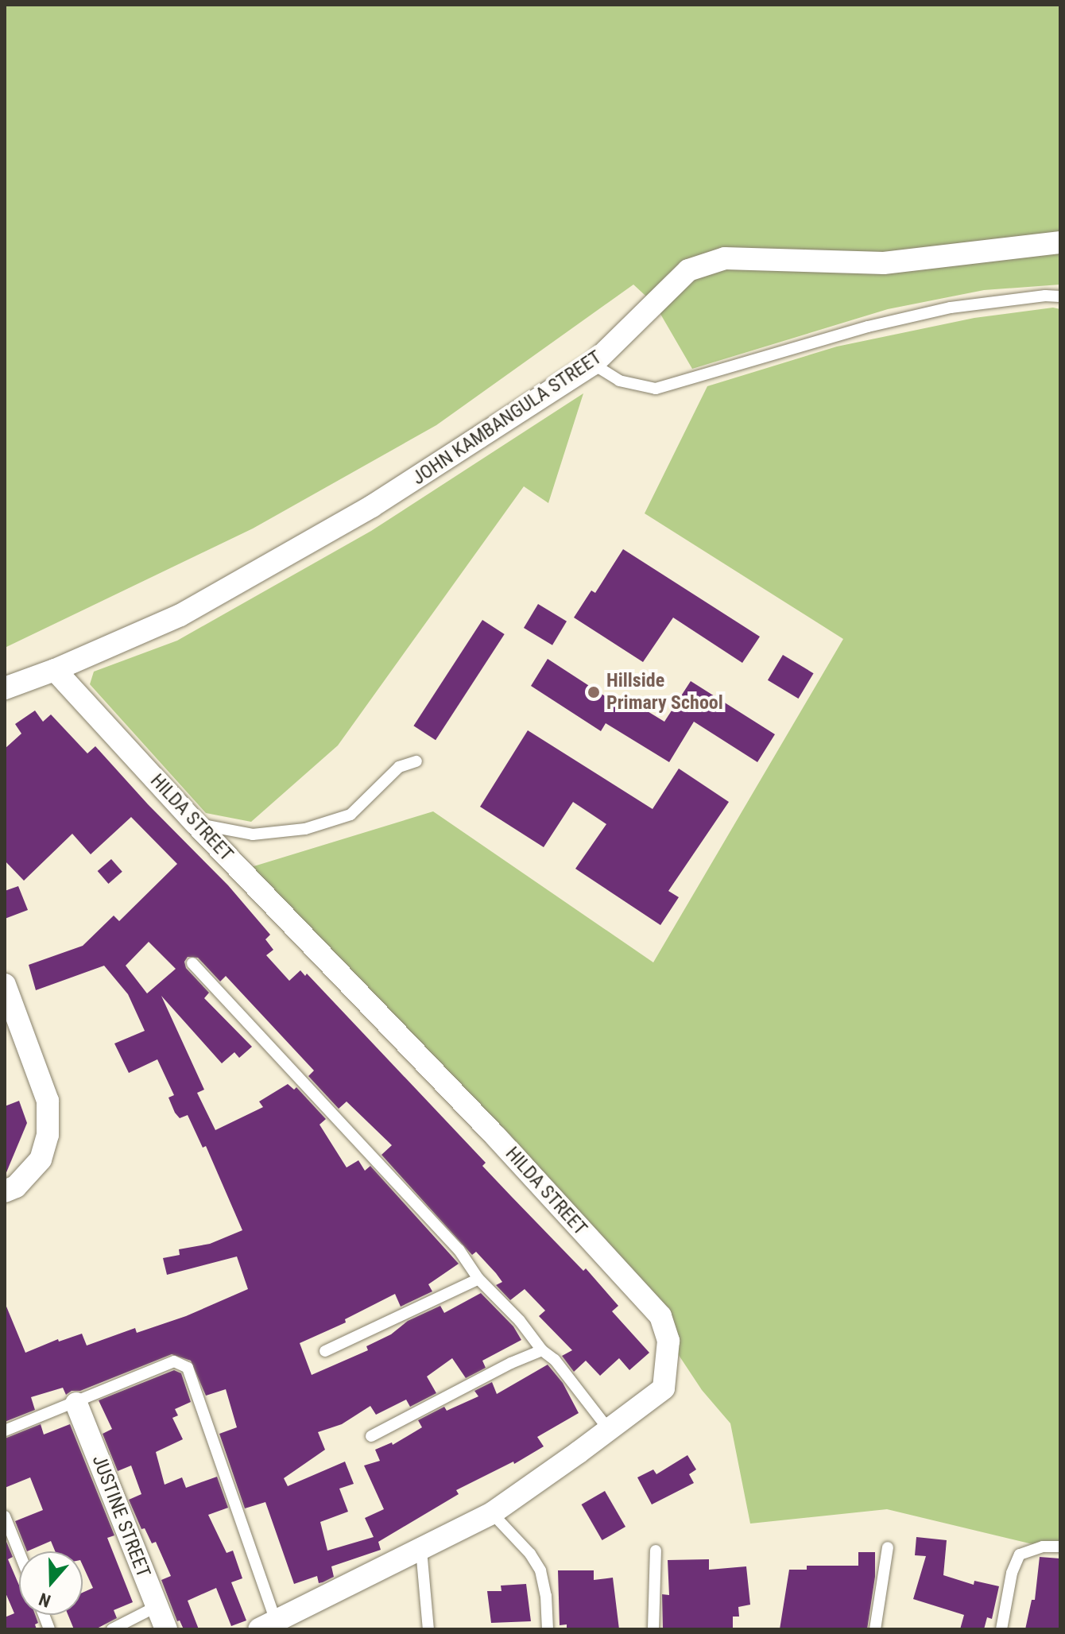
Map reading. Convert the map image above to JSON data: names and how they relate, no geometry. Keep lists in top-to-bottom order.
{
  "streets": {
    "street": ["JOHN KAMBANGULA STREET", "HILDA STREET", "JUSTINE STREET"]
  },
  "crossings": [
    ["JOHN KAMBANGULA STREET", "HILDA STREET"]
  ],
  "places": ["Hillside Primary School"],
  "north": "bottom"
}
